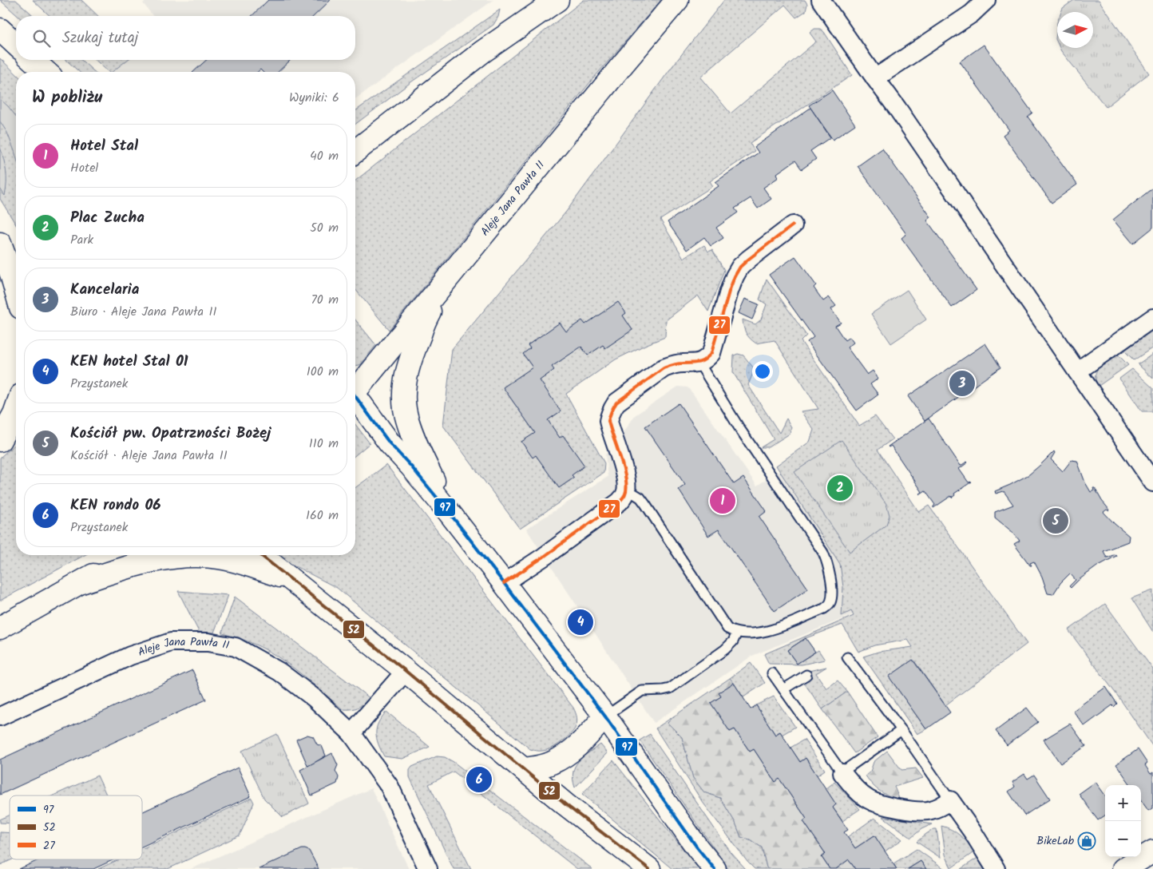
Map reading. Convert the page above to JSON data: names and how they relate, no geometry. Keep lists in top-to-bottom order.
{
  "streets": {
    "street": ["Aleje Jana Pawła II"]
  },
  "places": {
    "shop": ["BikeLab"]
  },
  "lines": ["transit line 27", "transit line 97", "transit line 52"],
  "legend": ["97", "52", "27"],
  "north": "right",
  "page": {
    "search": "Szukaj tutaj",
    "heading": ["W pobliżu", "Wyniki: 6"],
    "list": [
      {
        "mark": "1",
        "name": "Hotel Stal",
        "note": "Hotel",
        "value": "40 m"
      },
      {
        "mark": "2",
        "name": "Plac Zucha",
        "note": "Park",
        "value": "50 m"
      },
      {
        "mark": "3",
        "name": "Kancelaria",
        "note": "Biuro · Aleje Jana Pawła II",
        "value": "70 m"
      },
      {
        "mark": "4",
        "name": "KEN hotel Stal 01",
        "note": "Przystanek",
        "value": "100 m"
      },
      {
        "mark": "5",
        "name": "Kościół pw. Opatrzności Bożej",
        "note": "Kościół · Aleje Jana Pawła II",
        "value": "110 m"
      },
      {
        "mark": "6",
        "name": "KEN rondo 06",
        "note": "Przystanek",
        "value": "160 m"
      }
    ],
    "pins": [
      "3",
      "2",
      "1",
      "5",
      "4",
      "6"
    ],
    "map_buttons": ["+", "−"]
  }
}
